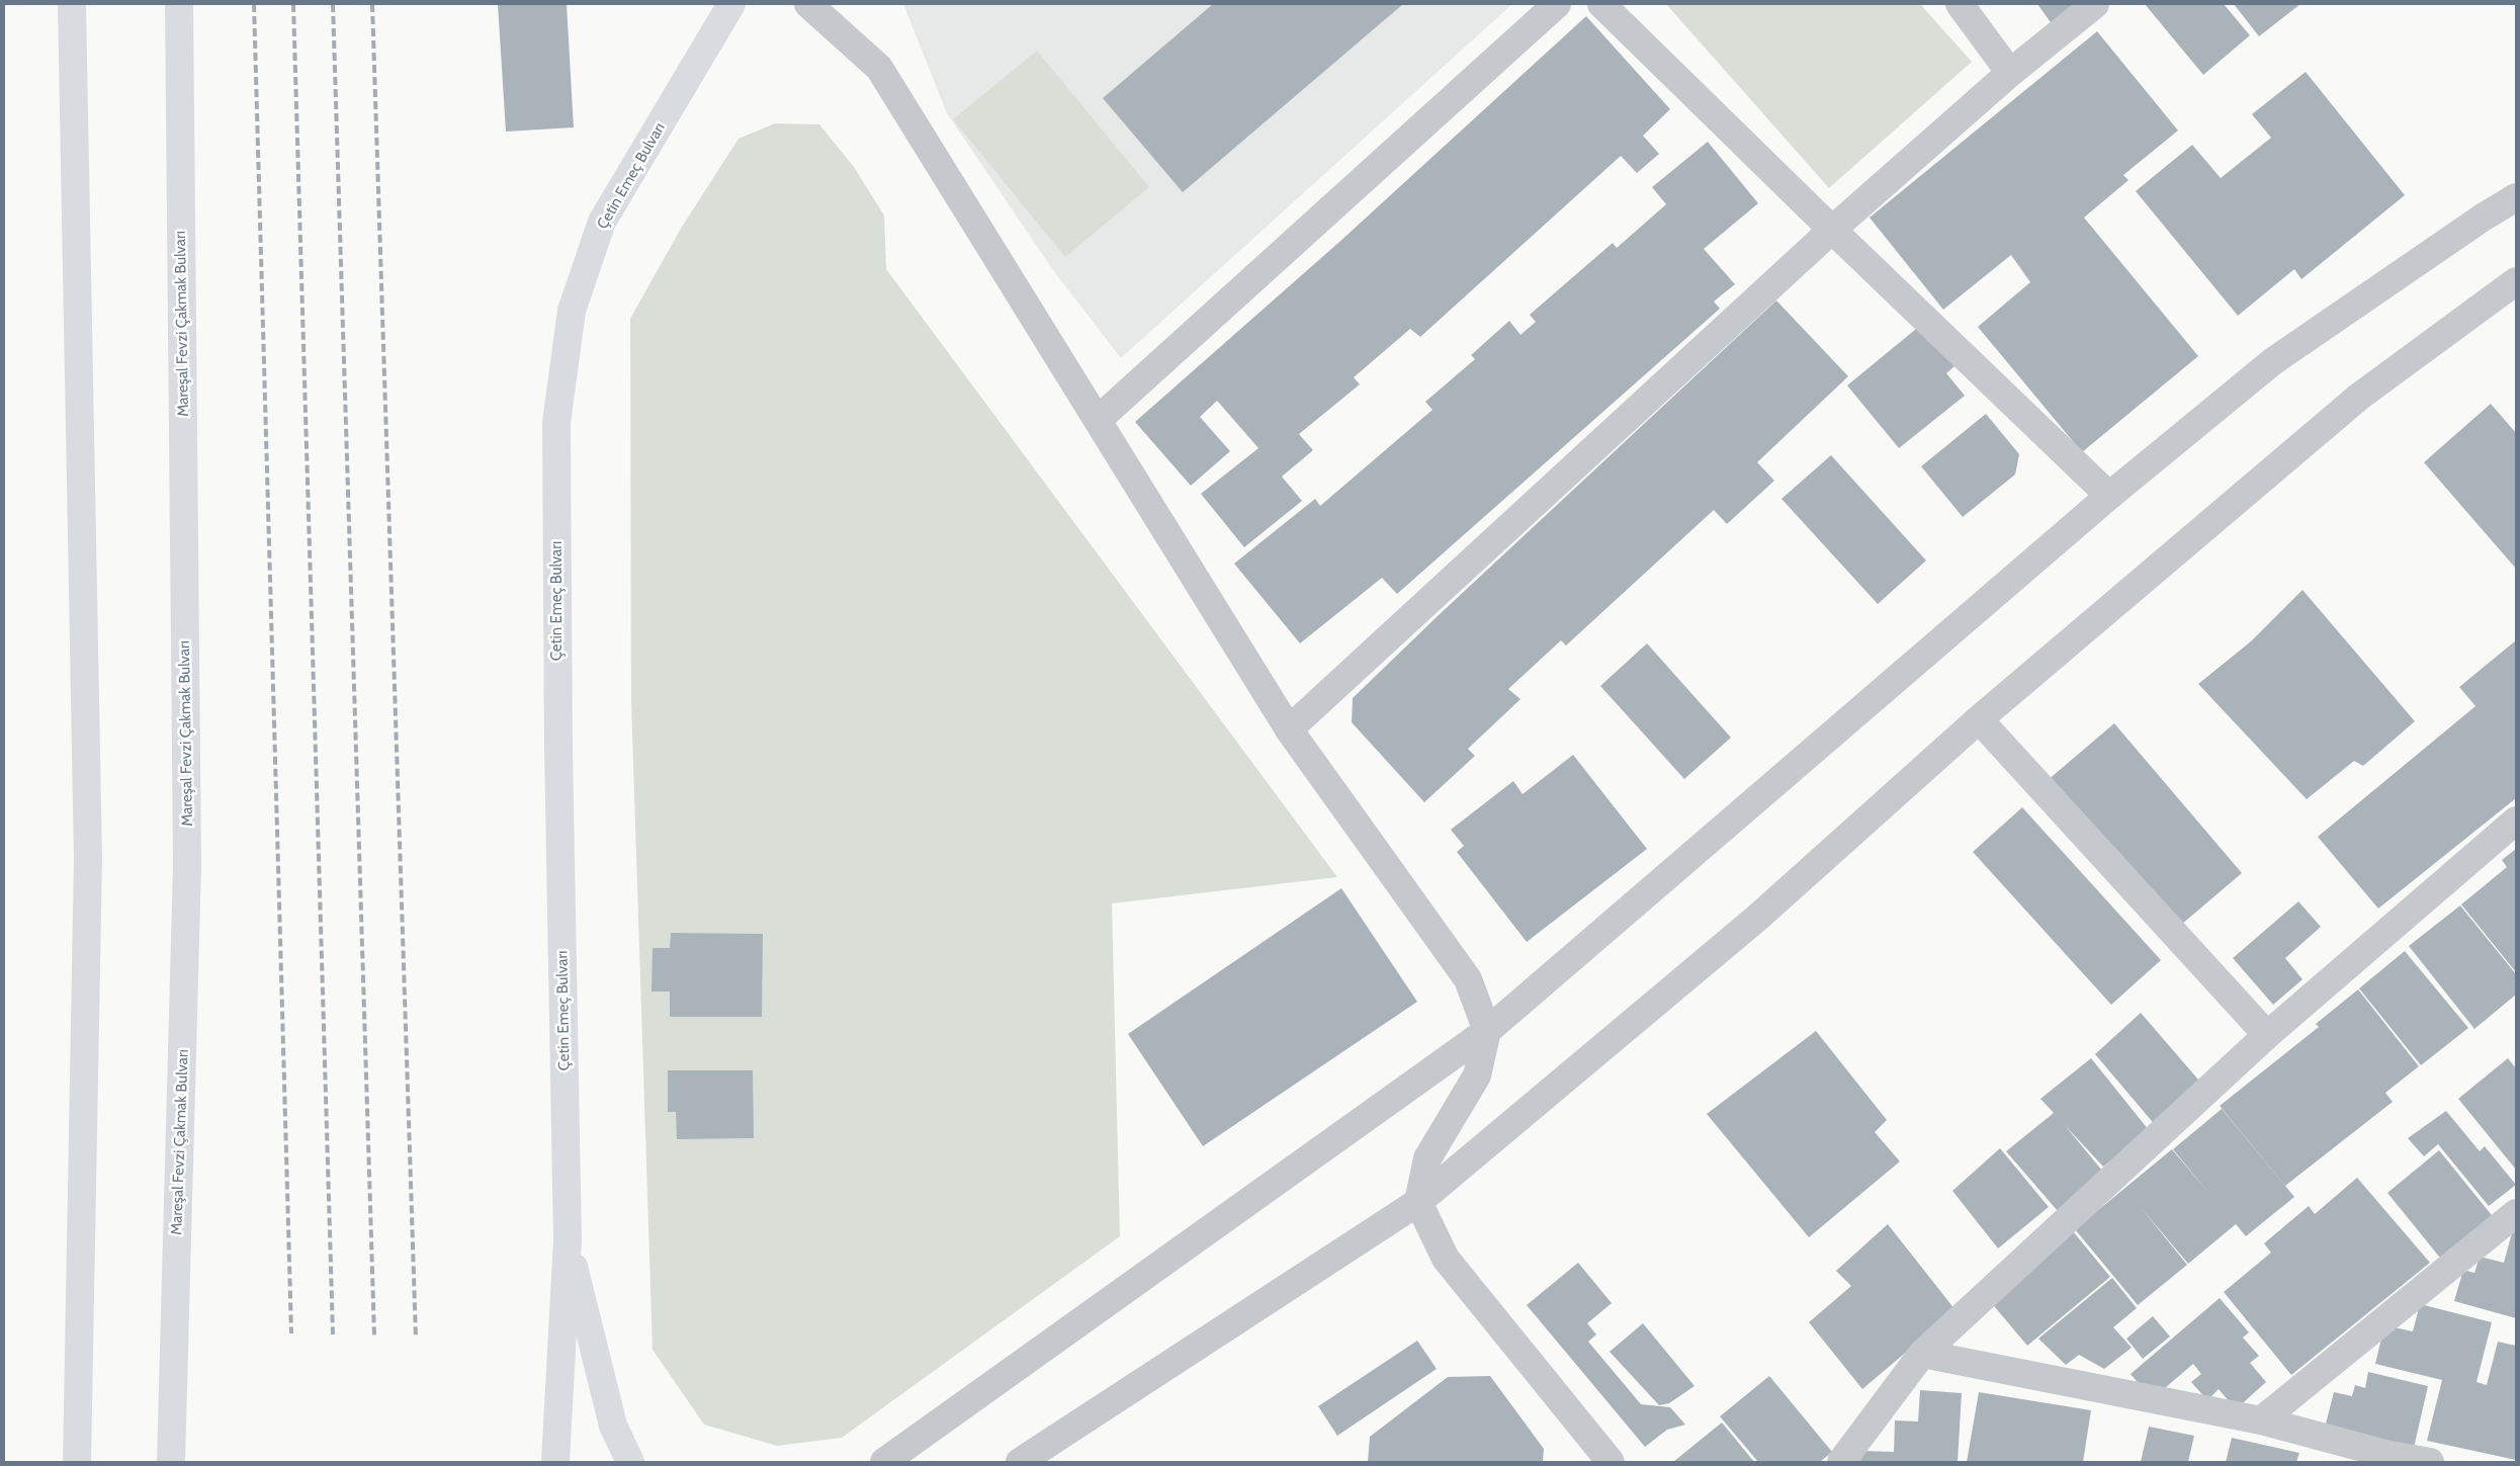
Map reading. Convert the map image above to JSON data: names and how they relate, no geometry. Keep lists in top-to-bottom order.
{
  "streets": {
    "main road": ["Çetin Emeç Bulvarı", "Mareşal Fevzi Çakmak Bulvarı"]
  }
}
